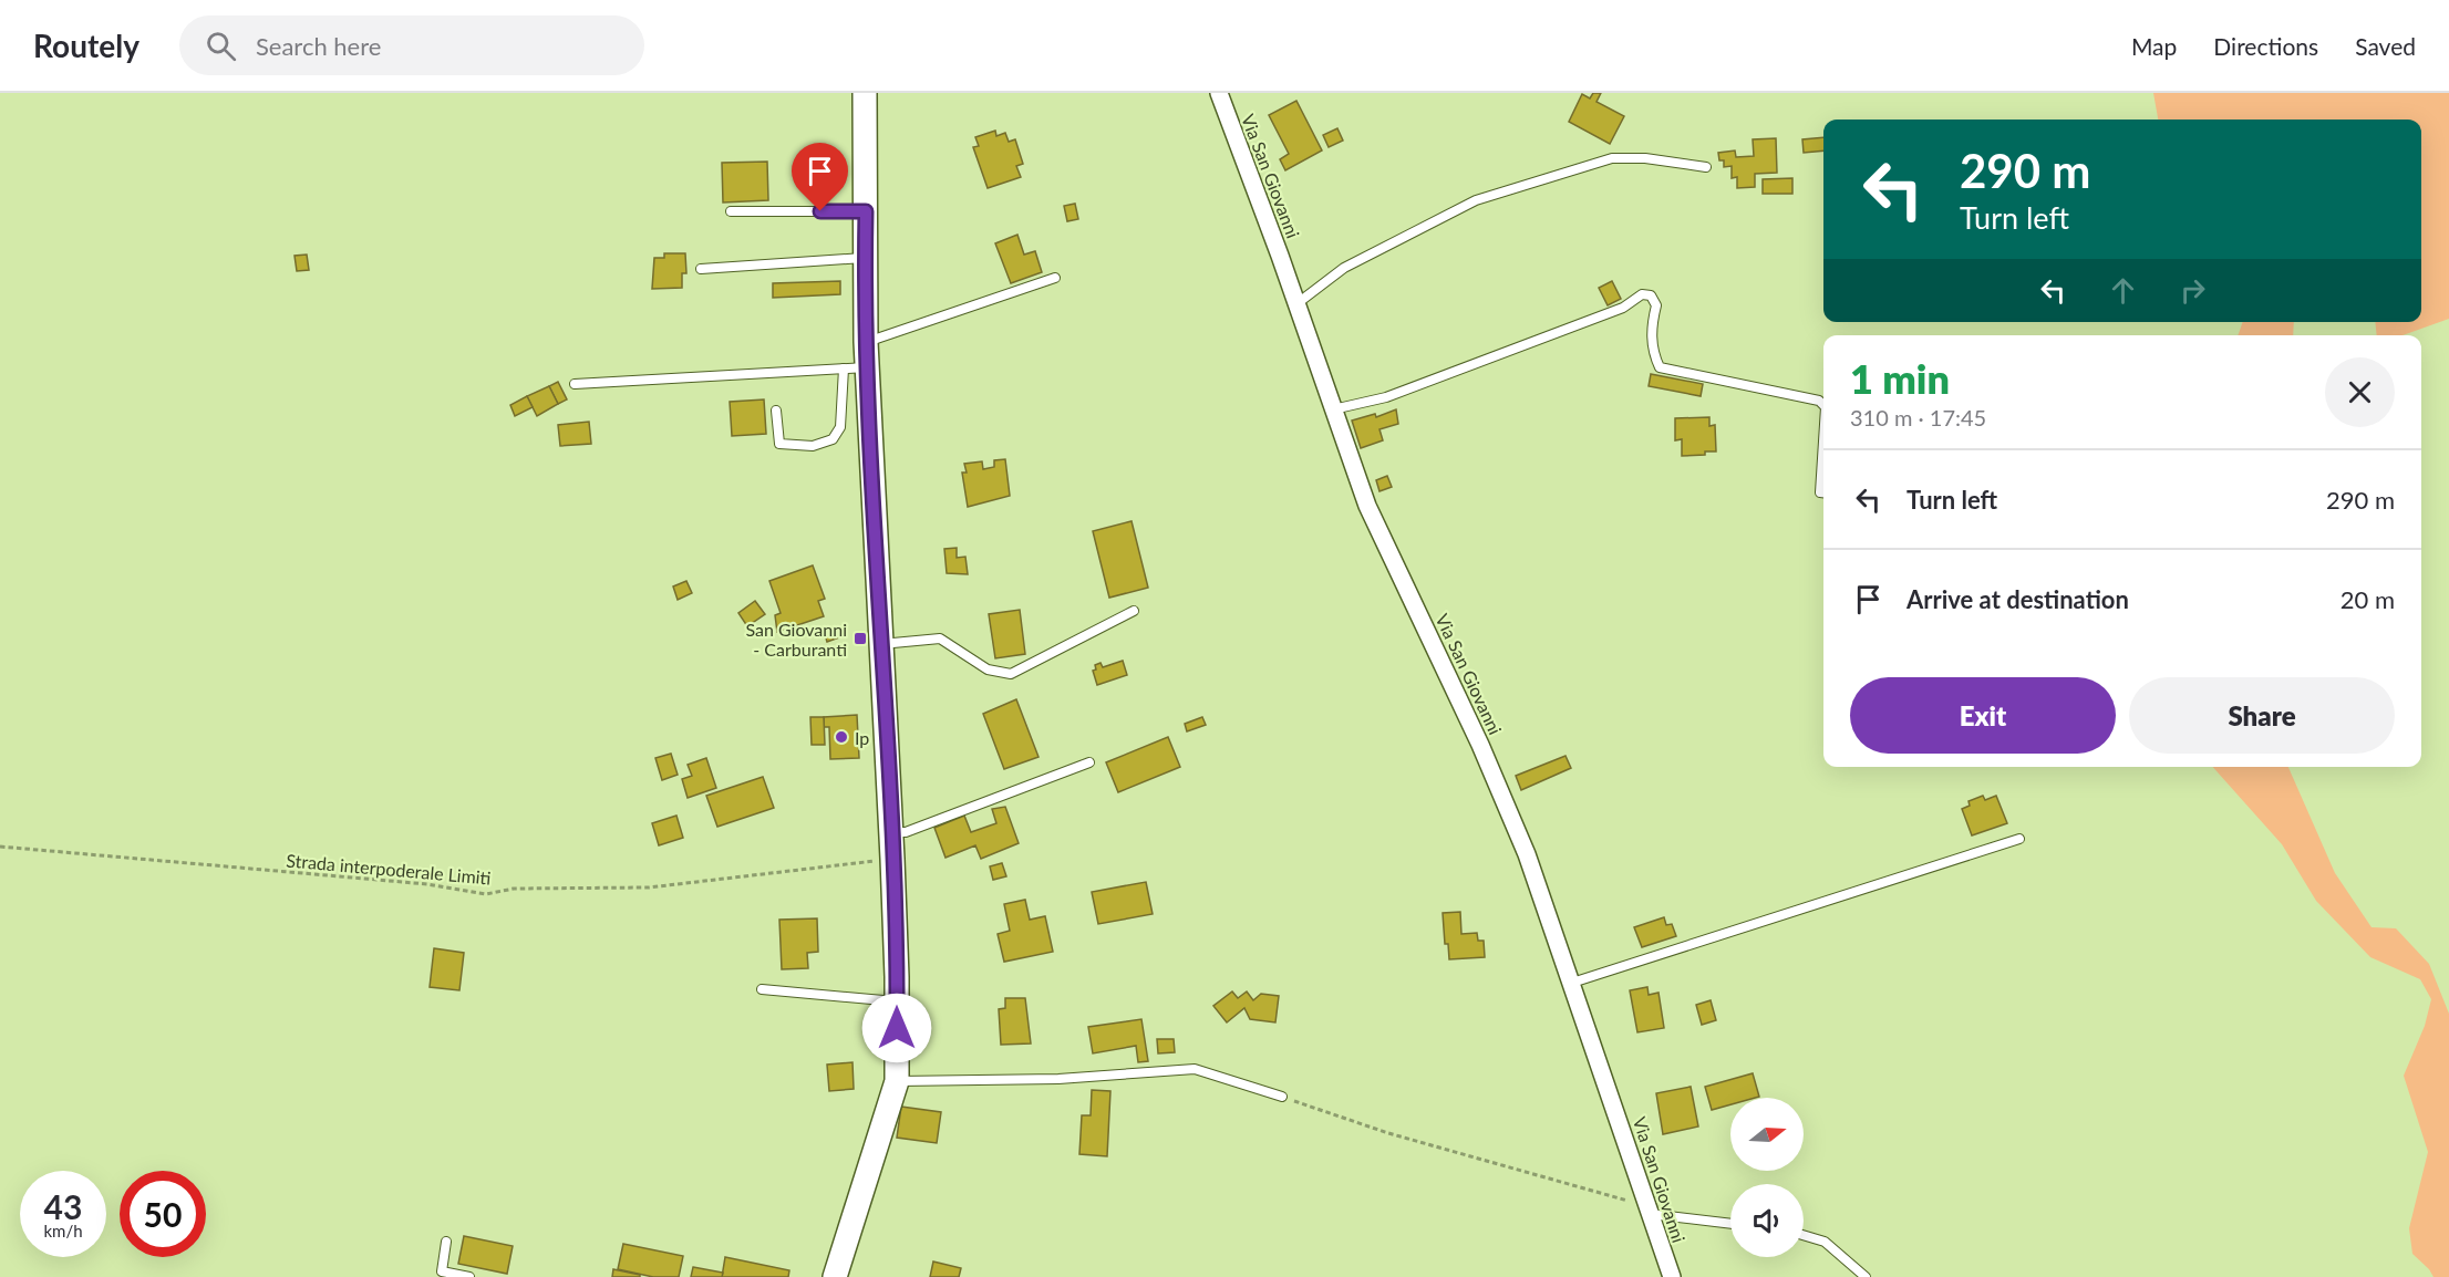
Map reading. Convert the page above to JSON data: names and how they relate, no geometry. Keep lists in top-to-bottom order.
{
  "streets": {
    "street": ["Via San Giovanni"],
    "path": ["Strada interpoderale Limiti"]
  },
  "places": {
    "transit": ["San Giovanni - Carburanti"],
    "other": ["Ip"]
  },
  "north": "right",
  "page": {
    "header": "Routely",
    "search": "Search here",
    "nav": ["Map", "Directions", "Saved"],
    "turn": ["290 m", "Turn left"],
    "heading": ["1 min", "310 m · 17:45"],
    "list": [
      {
        "name": "Turn left",
        "value": "290 m"
      },
      {
        "name": "Arrive at destination",
        "value": "20 m"
      }
    ],
    "buttons": ["Exit", "Share"],
    "speed": "43 km/h",
    "limit": "50"
  }
}
